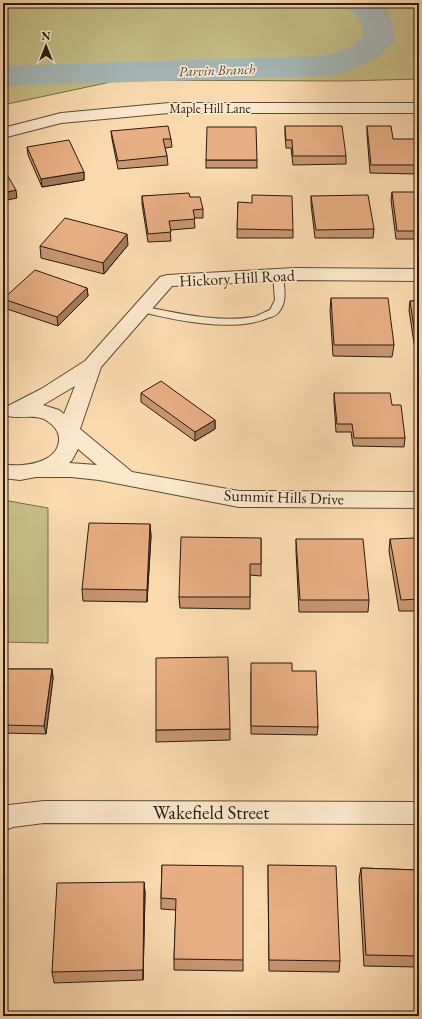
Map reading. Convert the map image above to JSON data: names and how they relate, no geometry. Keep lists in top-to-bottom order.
{
  "streets": {
    "street": [
      "Maple Hill Lane",
      "Hickory Hill Road",
      "Summit Hills Drive",
      "Wakefield Street"
    ]
  },
  "crossings": [
    ["Hickory Hill Road", "Summit Hills Drive"]
  ],
  "water": ["Parvin Branch"],
  "north": "top"
}
